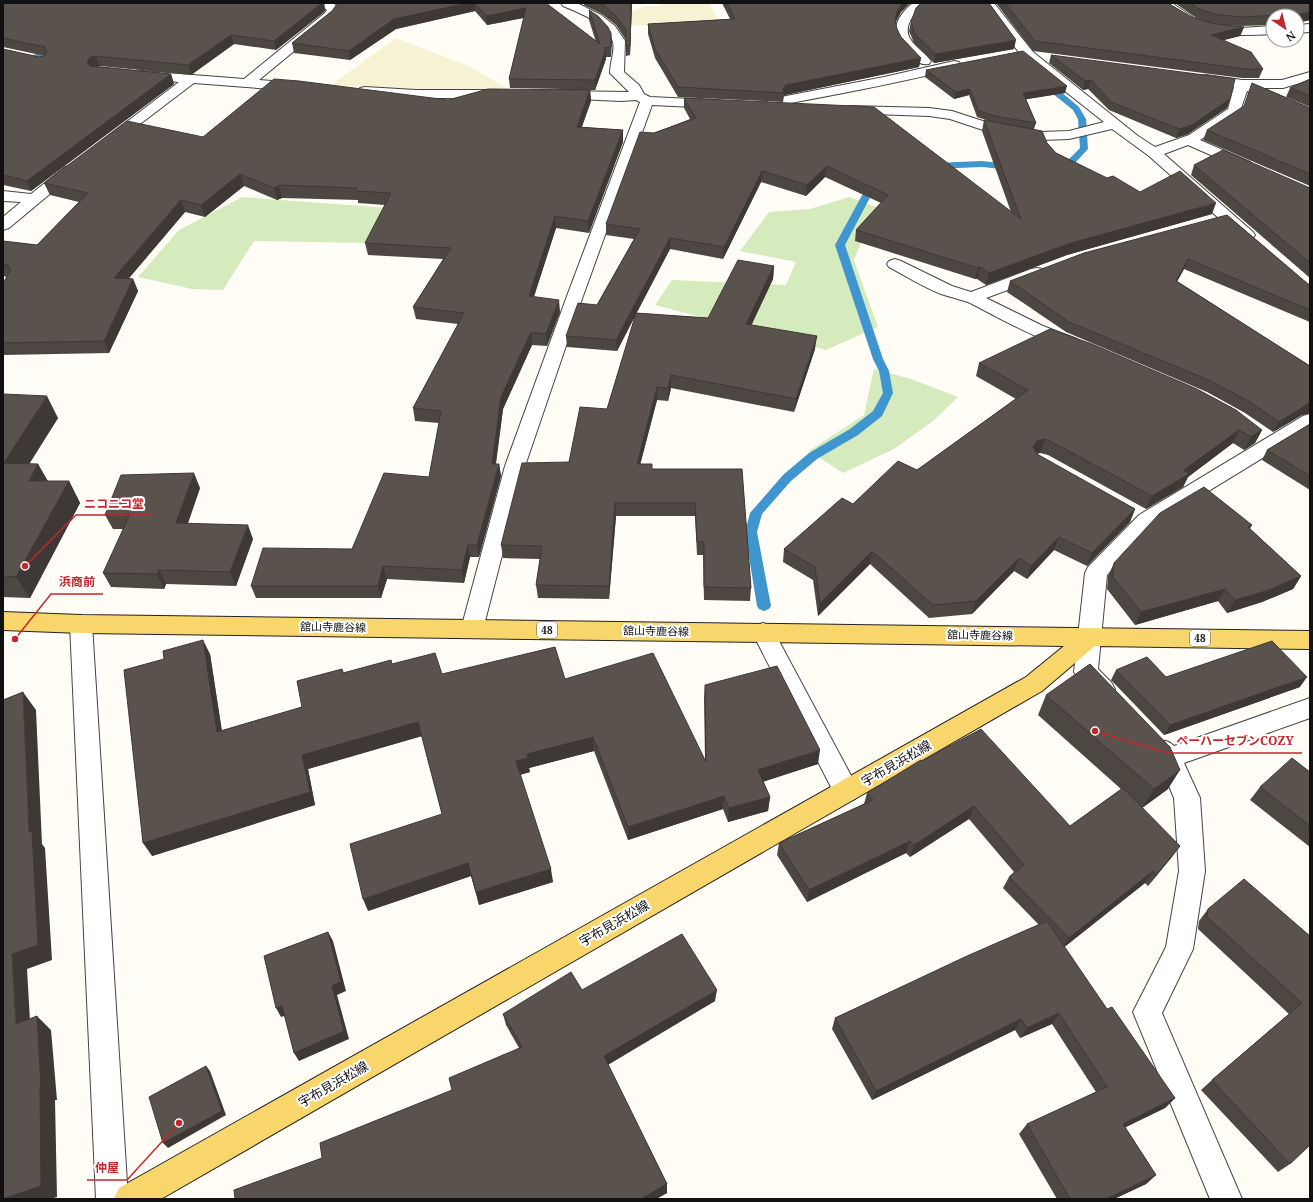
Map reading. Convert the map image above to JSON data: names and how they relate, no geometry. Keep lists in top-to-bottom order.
{
  "streets": {
    "main road": ["舘山寺鹿谷線", "48", "宇布見浜松線"]
  },
  "crossings": [
    ["舘山寺鹿谷線", "宇布見浜松線"]
  ],
  "places": [
    "ニコニコ堂",
    "浜商前",
    "ペーハーセブンCOZY",
    "仲屋"
  ],
  "north": "bottom right"
}
